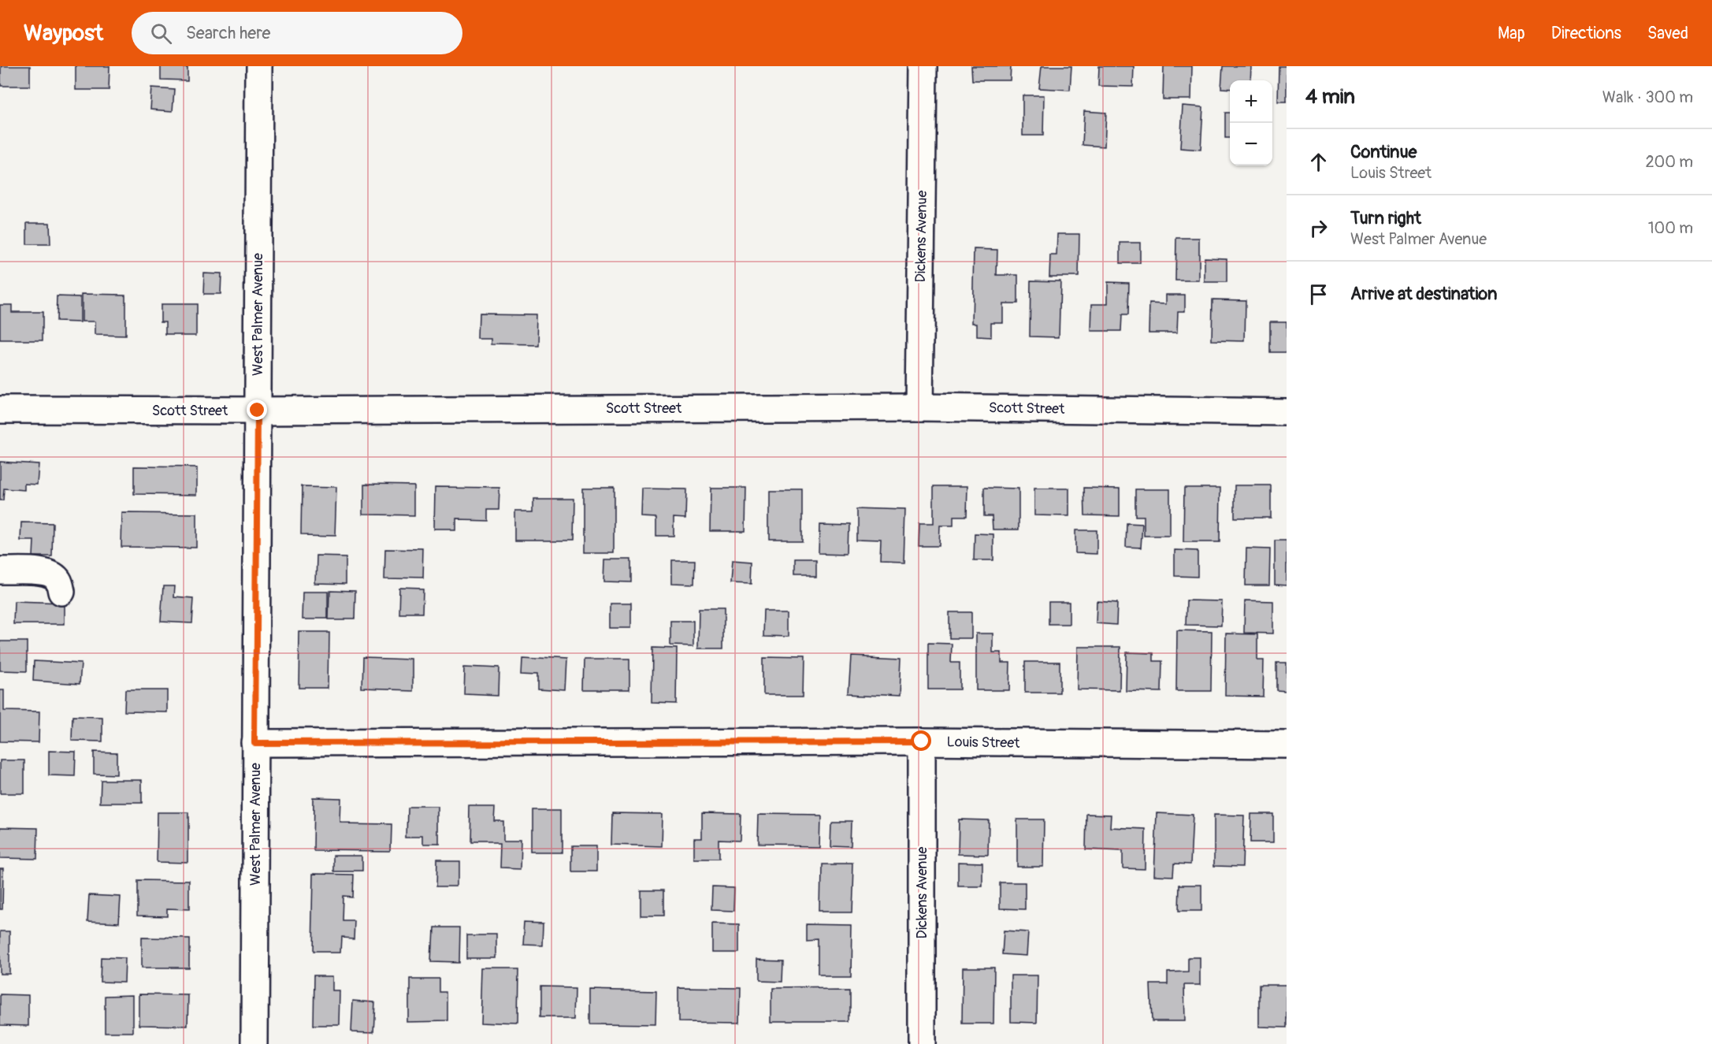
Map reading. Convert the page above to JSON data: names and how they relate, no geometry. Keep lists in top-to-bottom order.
{
  "streets": {
    "street": [
      "Dickens Avenue",
      "West Palmer Avenue",
      "Scott Street",
      "Louis Street"
    ]
  },
  "crossings": [
    ["Dickens Avenue", "Scott Street"],
    ["Dickens Avenue", "Louis Street"],
    ["West Palmer Avenue", "Scott Street"],
    ["West Palmer Avenue", "Louis Street"]
  ],
  "page": {
    "header": "Waypost",
    "search": "Search here",
    "nav": ["Map", "Directions", "Saved"],
    "heading": ["4 min", "Walk · 300 m"],
    "map_buttons": ["+", "−"],
    "list": [
      ["Continue", "Louis Street", "200 m"],
      ["Turn right", "West Palmer Avenue", "100 m"],
      "Arrive at destination"
    ]
  }
}
